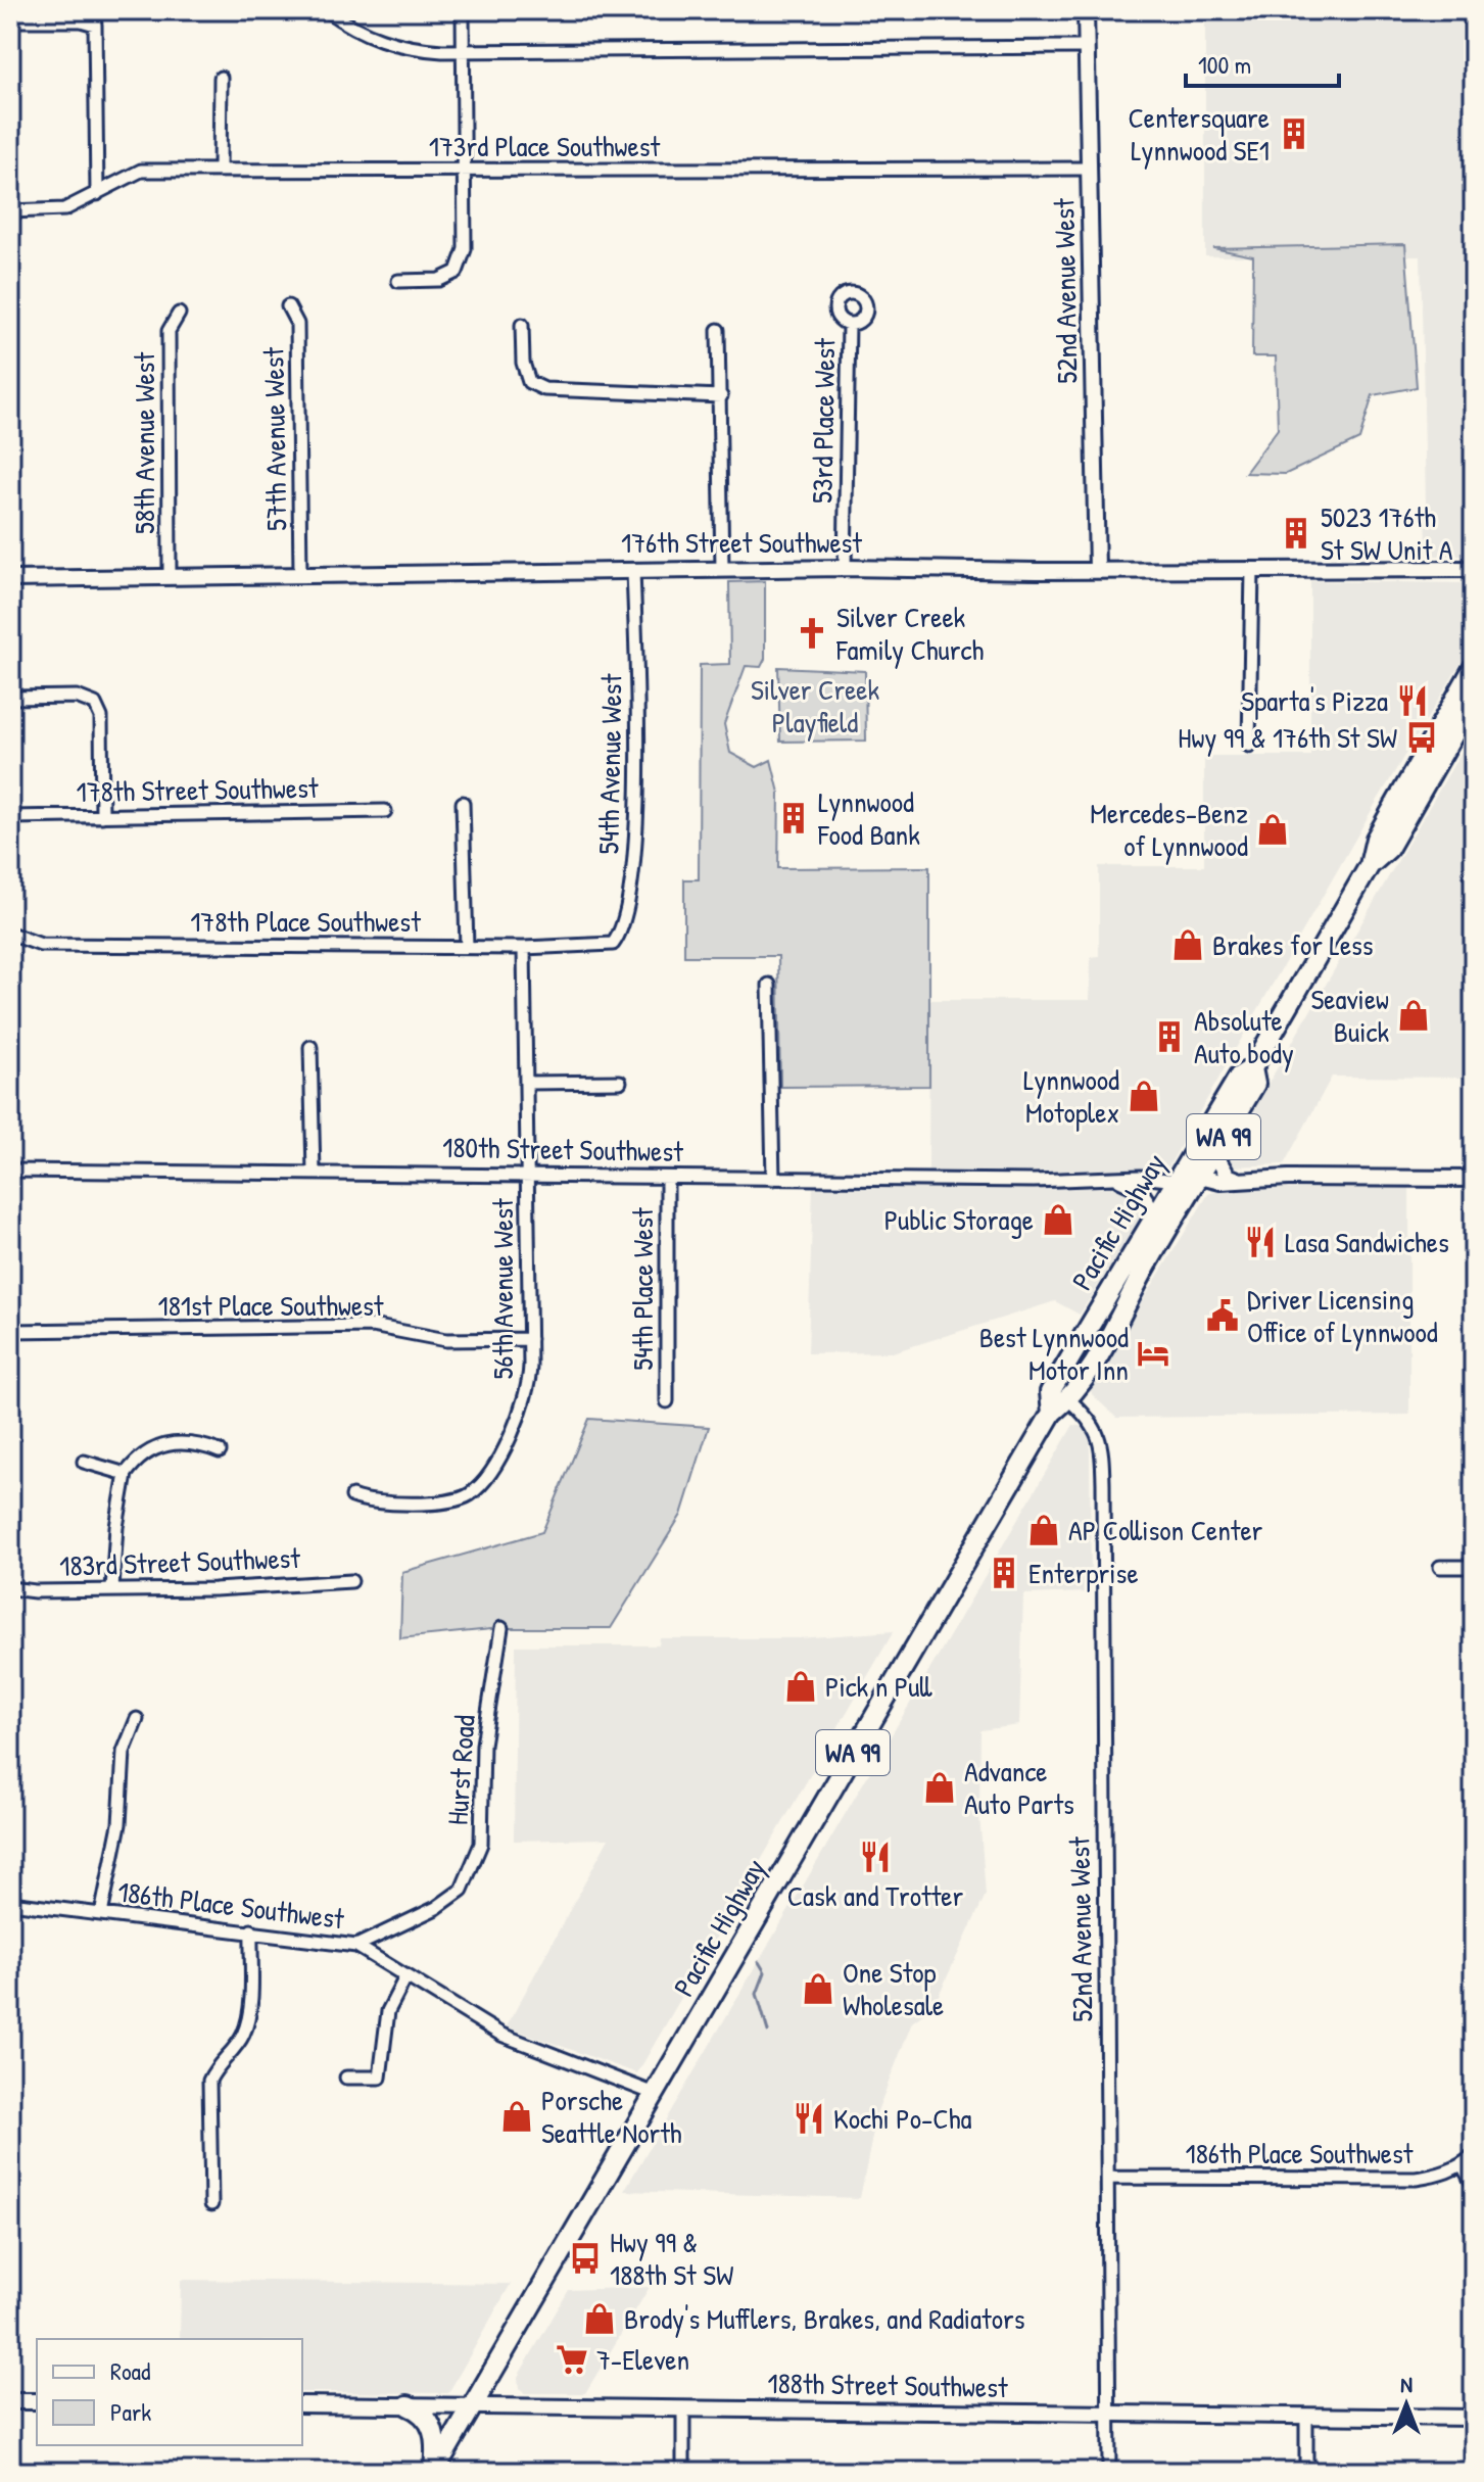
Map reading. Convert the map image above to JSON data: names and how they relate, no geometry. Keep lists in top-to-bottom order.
{
  "streets": {
    "highway": ["WA 99", "Pacific Highway"],
    "street": [
      "173rd Place Southwest",
      "52nd Avenue West",
      "53rd Place West",
      "57th Avenue West",
      "58th Avenue West",
      "176th Street Southwest",
      "54th Avenue West",
      "178th Street Southwest",
      "178th Place Southwest",
      "180th Street Southwest",
      "56th Avenue West",
      "54th Place West",
      "181st Place Southwest",
      "183rd Street Southwest",
      "Hurst Road",
      "186th Place Southwest",
      "188th Street Southwest"
    ]
  },
  "crossings": [
    ["173rd Place Southwest", "52nd Avenue West"],
    ["52nd Avenue West", "176th Street Southwest"],
    ["52nd Avenue West", "Pacific Highway"],
    ["52nd Avenue West", "186th Place Southwest"],
    ["52nd Avenue West", "188th Street Southwest"],
    ["53rd Place West", "176th Street Southwest"],
    ["57th Avenue West", "176th Street Southwest"],
    ["58th Avenue West", "176th Street Southwest"],
    ["176th Street Southwest", "54th Avenue West"],
    ["54th Avenue West", "178th Place Southwest"],
    ["178th Place Southwest", "56th Avenue West"],
    ["180th Street Southwest", "Pacific Highway"],
    ["180th Street Southwest", "56th Avenue West"],
    ["180th Street Southwest", "54th Place West"],
    ["Pacific Highway", "186th Place Southwest"],
    ["Pacific Highway", "188th Street Southwest"],
    ["56th Avenue West", "181st Place Southwest"],
    ["Hurst Road", "186th Place Southwest"]
  ],
  "parks": ["Silver Creek Playfield"],
  "places": {
    "building": [
      "Centersquare Lynnwood SE1",
      "5023 176th St SW Unit A",
      "Lynnwood Food Bank",
      "Absolute Auto body",
      "Enterprise"
    ],
    "church": ["Silver Creek Family Church"],
    "restaurant": [
      "Sparta's Pizza",
      "Lasa Sandwiches",
      "Cask and Trotter",
      "Kochi Po-Cha"
    ],
    "bus stop": ["Hwy 99 & 176th St SW", "Hwy 99 & 188th St SW"],
    "shop": [
      "Mercedes-Benz of Lynnwood",
      "Brakes for Less",
      "Seaview Buick",
      "Lynnwood Motoplex",
      "Public Storage",
      "AP Collison Center",
      "Pick n Pull",
      "Advance Auto Parts",
      "One Stop Wholesale",
      "Porsche Seattle North",
      "Brody's Mufflers, Brakes, and Radiators"
    ],
    "public building": ["Driver Licensing Office of Lynnwood"],
    "hotel": ["Best Lynnwood Motor Inn"],
    "supermarket": ["7-Eleven"]
  },
  "legend": ["Road", "Park"],
  "scale_bar": "100 m",
  "north": "top"
}
